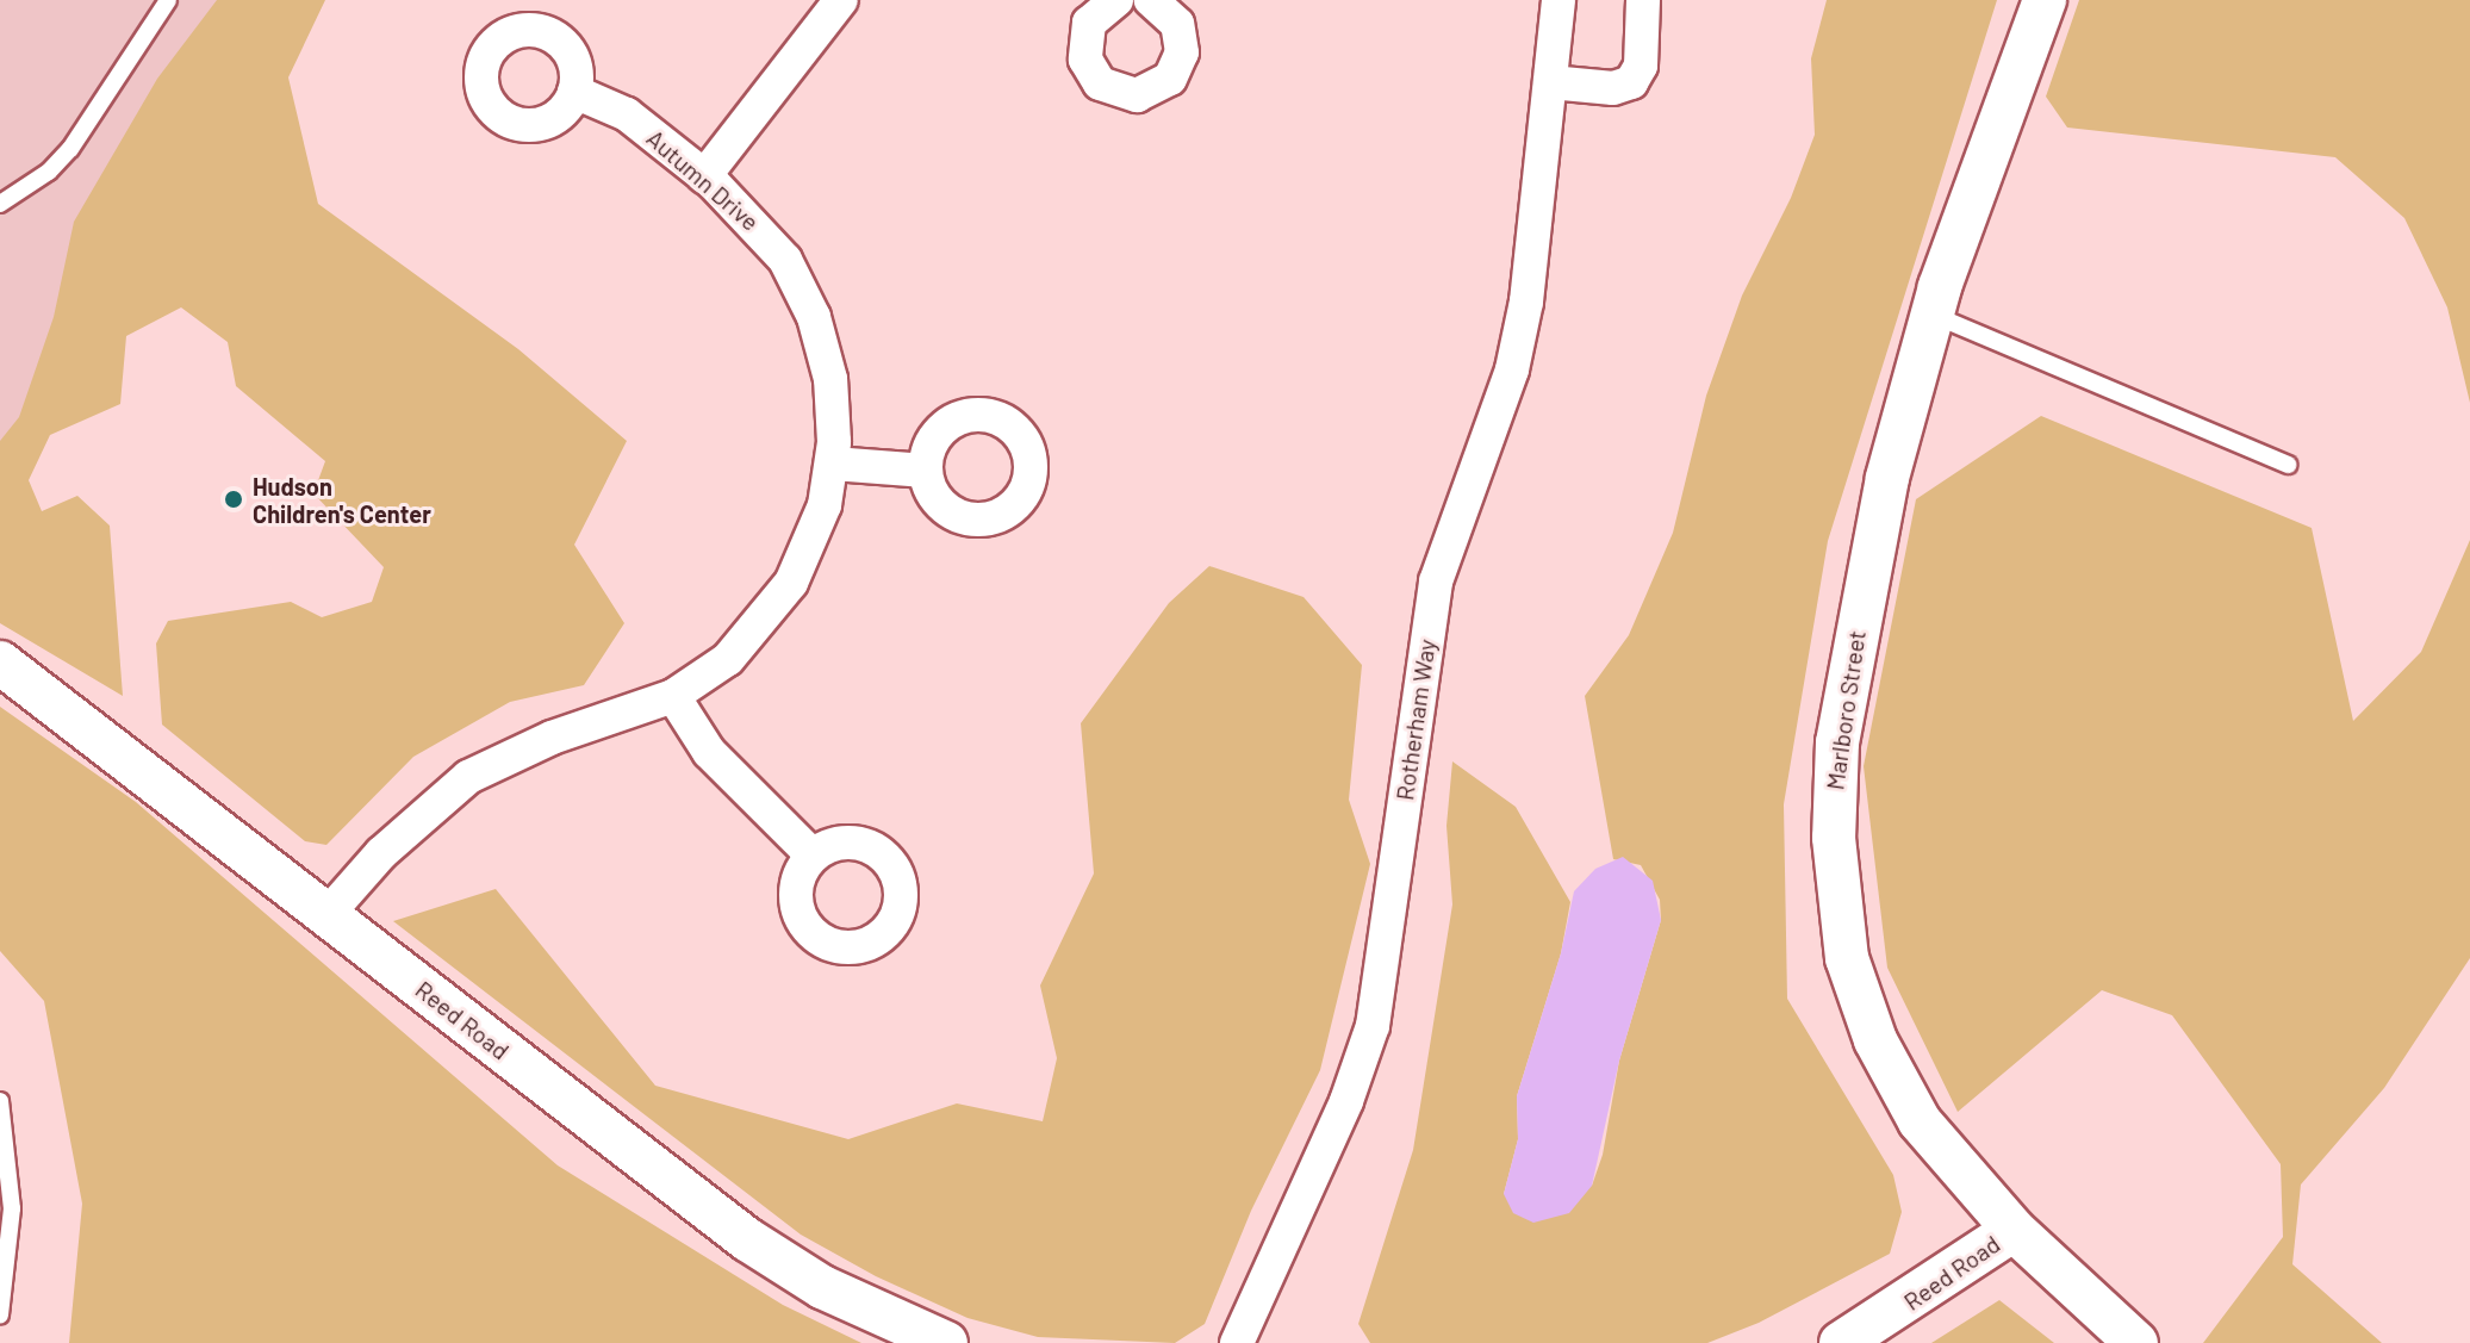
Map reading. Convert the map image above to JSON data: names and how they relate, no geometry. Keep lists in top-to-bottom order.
{
  "streets": {
    "street": [
      "Autumn Drive",
      "Marlboro Street",
      "Rotherham Way",
      "Reed Road"
    ]
  },
  "crossings": [
    ["Autumn Drive", "Reed Road"],
    ["Marlboro Street", "Reed Road"]
  ],
  "places": ["Hudson Children's Center"]
}
